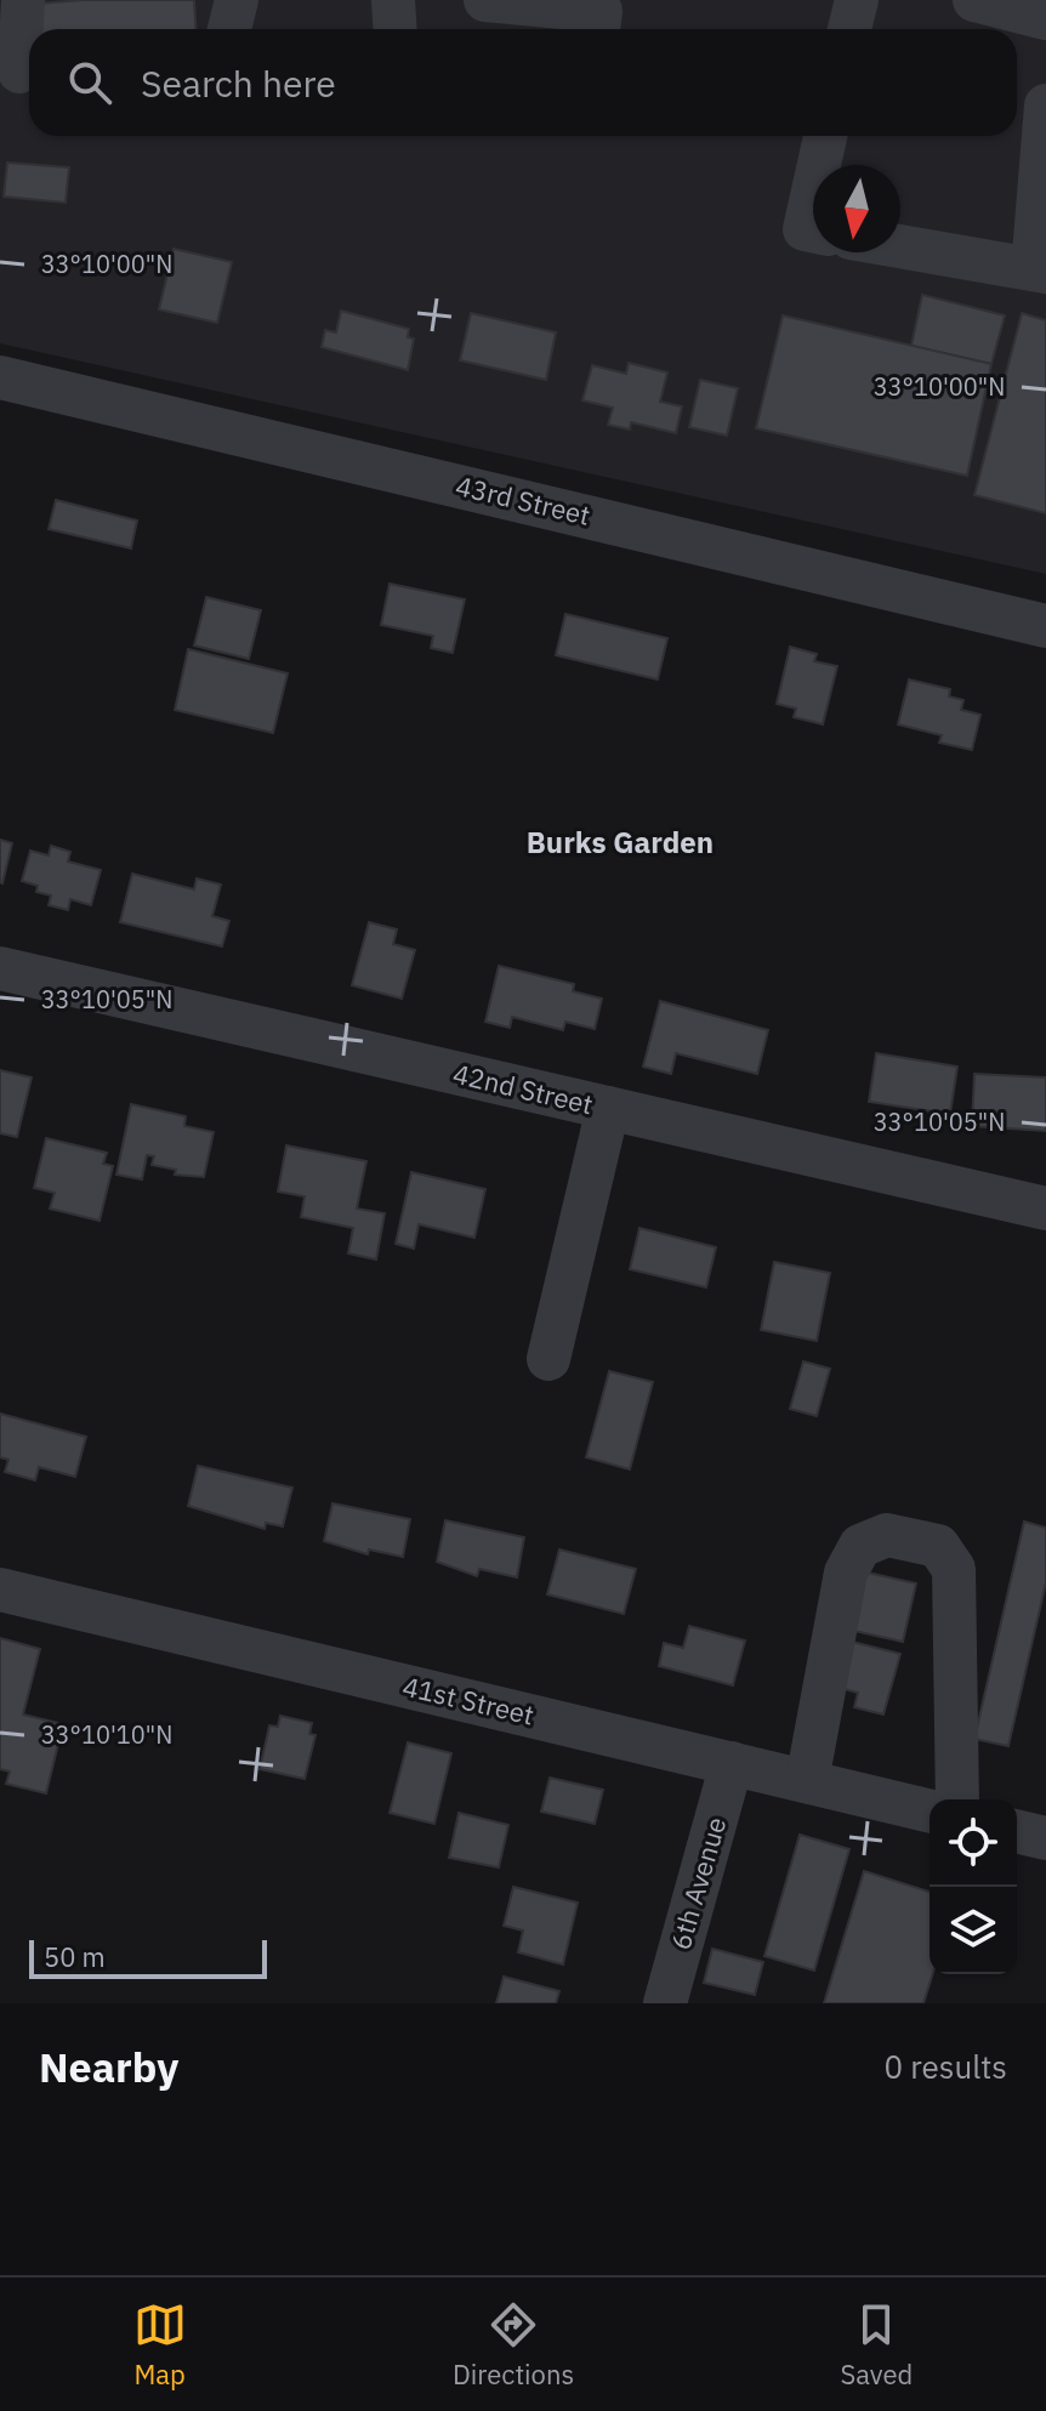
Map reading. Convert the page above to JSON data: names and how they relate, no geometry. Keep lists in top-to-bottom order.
{
  "streets": {
    "street": [
      "43rd Street",
      "42nd Street",
      "41st Street",
      "6th Avenue"
    ]
  },
  "crossings": [
    ["41st Street", "6th Avenue"]
  ],
  "districts": ["Burks Garden"],
  "scale_bar": "50 m",
  "north": "bottom",
  "page": {
    "search": "Search here",
    "scale": "50 m",
    "heading": ["Nearby", "0 results"],
    "nav": ["Map", "Directions", "Saved"]
  },
  "coordinates": ["33°10'00\"N", "33°10'05\"N", "33°10'10\"N"]
}
